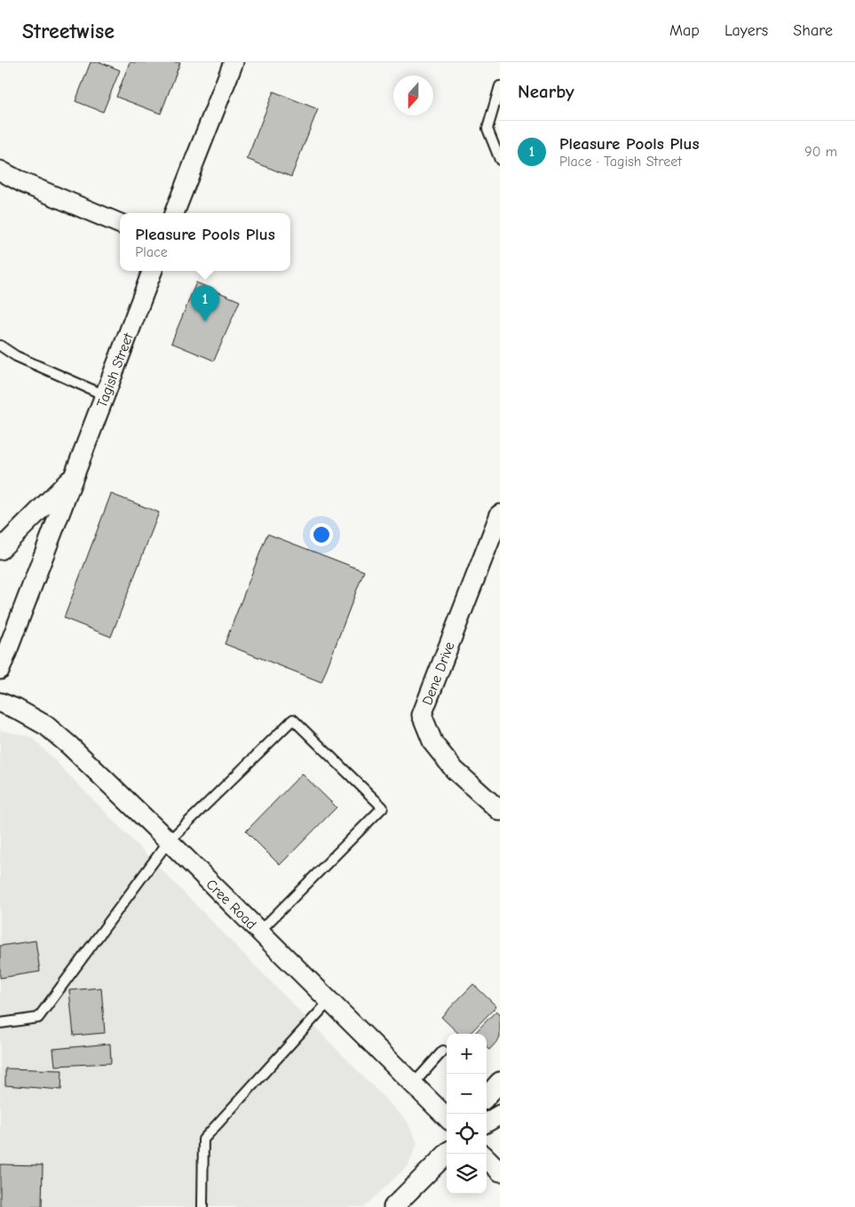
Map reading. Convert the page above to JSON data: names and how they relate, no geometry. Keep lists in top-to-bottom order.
{
  "streets": {
    "street": ["Tagish Street", "Dene Drive", "Cree Road"]
  },
  "north": "bottom",
  "page": {
    "header": "Streetwise",
    "nav": ["Map", "Layers", "Share"],
    "heading": "Nearby",
    "list": [
      {
        "mark": "1",
        "name": "Pleasure Pools Plus",
        "note": "Place · Tagish Street",
        "value": "90 m"
      }
    ],
    "popup": ["Pleasure Pools Plus", "Place"],
    "pins": "1",
    "map_buttons": ["+", "−"]
  }
}
